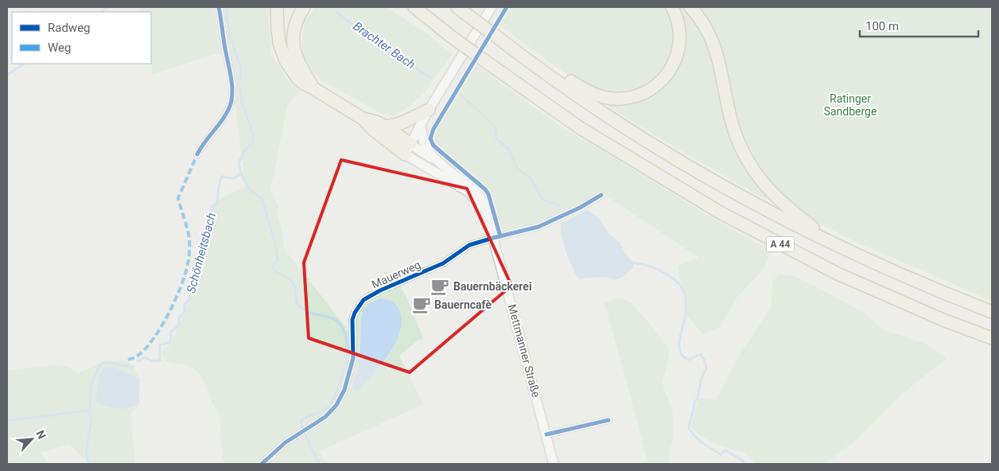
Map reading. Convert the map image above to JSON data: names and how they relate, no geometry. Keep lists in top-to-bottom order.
{
  "streets": {
    "highway": ["A 44"],
    "main road": ["Mettmanner Straße"],
    "street": ["Mauerweg"]
  },
  "crossings": [
    ["Mauerweg", "Mettmanner Straße"]
  ],
  "water": ["Brachter Bach", "Schönheitsbach"],
  "parks": ["Ratinger Sandberge"],
  "places": {
    "cafe": ["Bauernbäckerei", "Bauerncafè"]
  },
  "legend": ["Radweg", "Weg"],
  "scale_bar": "100 m",
  "north": "top right"
}
